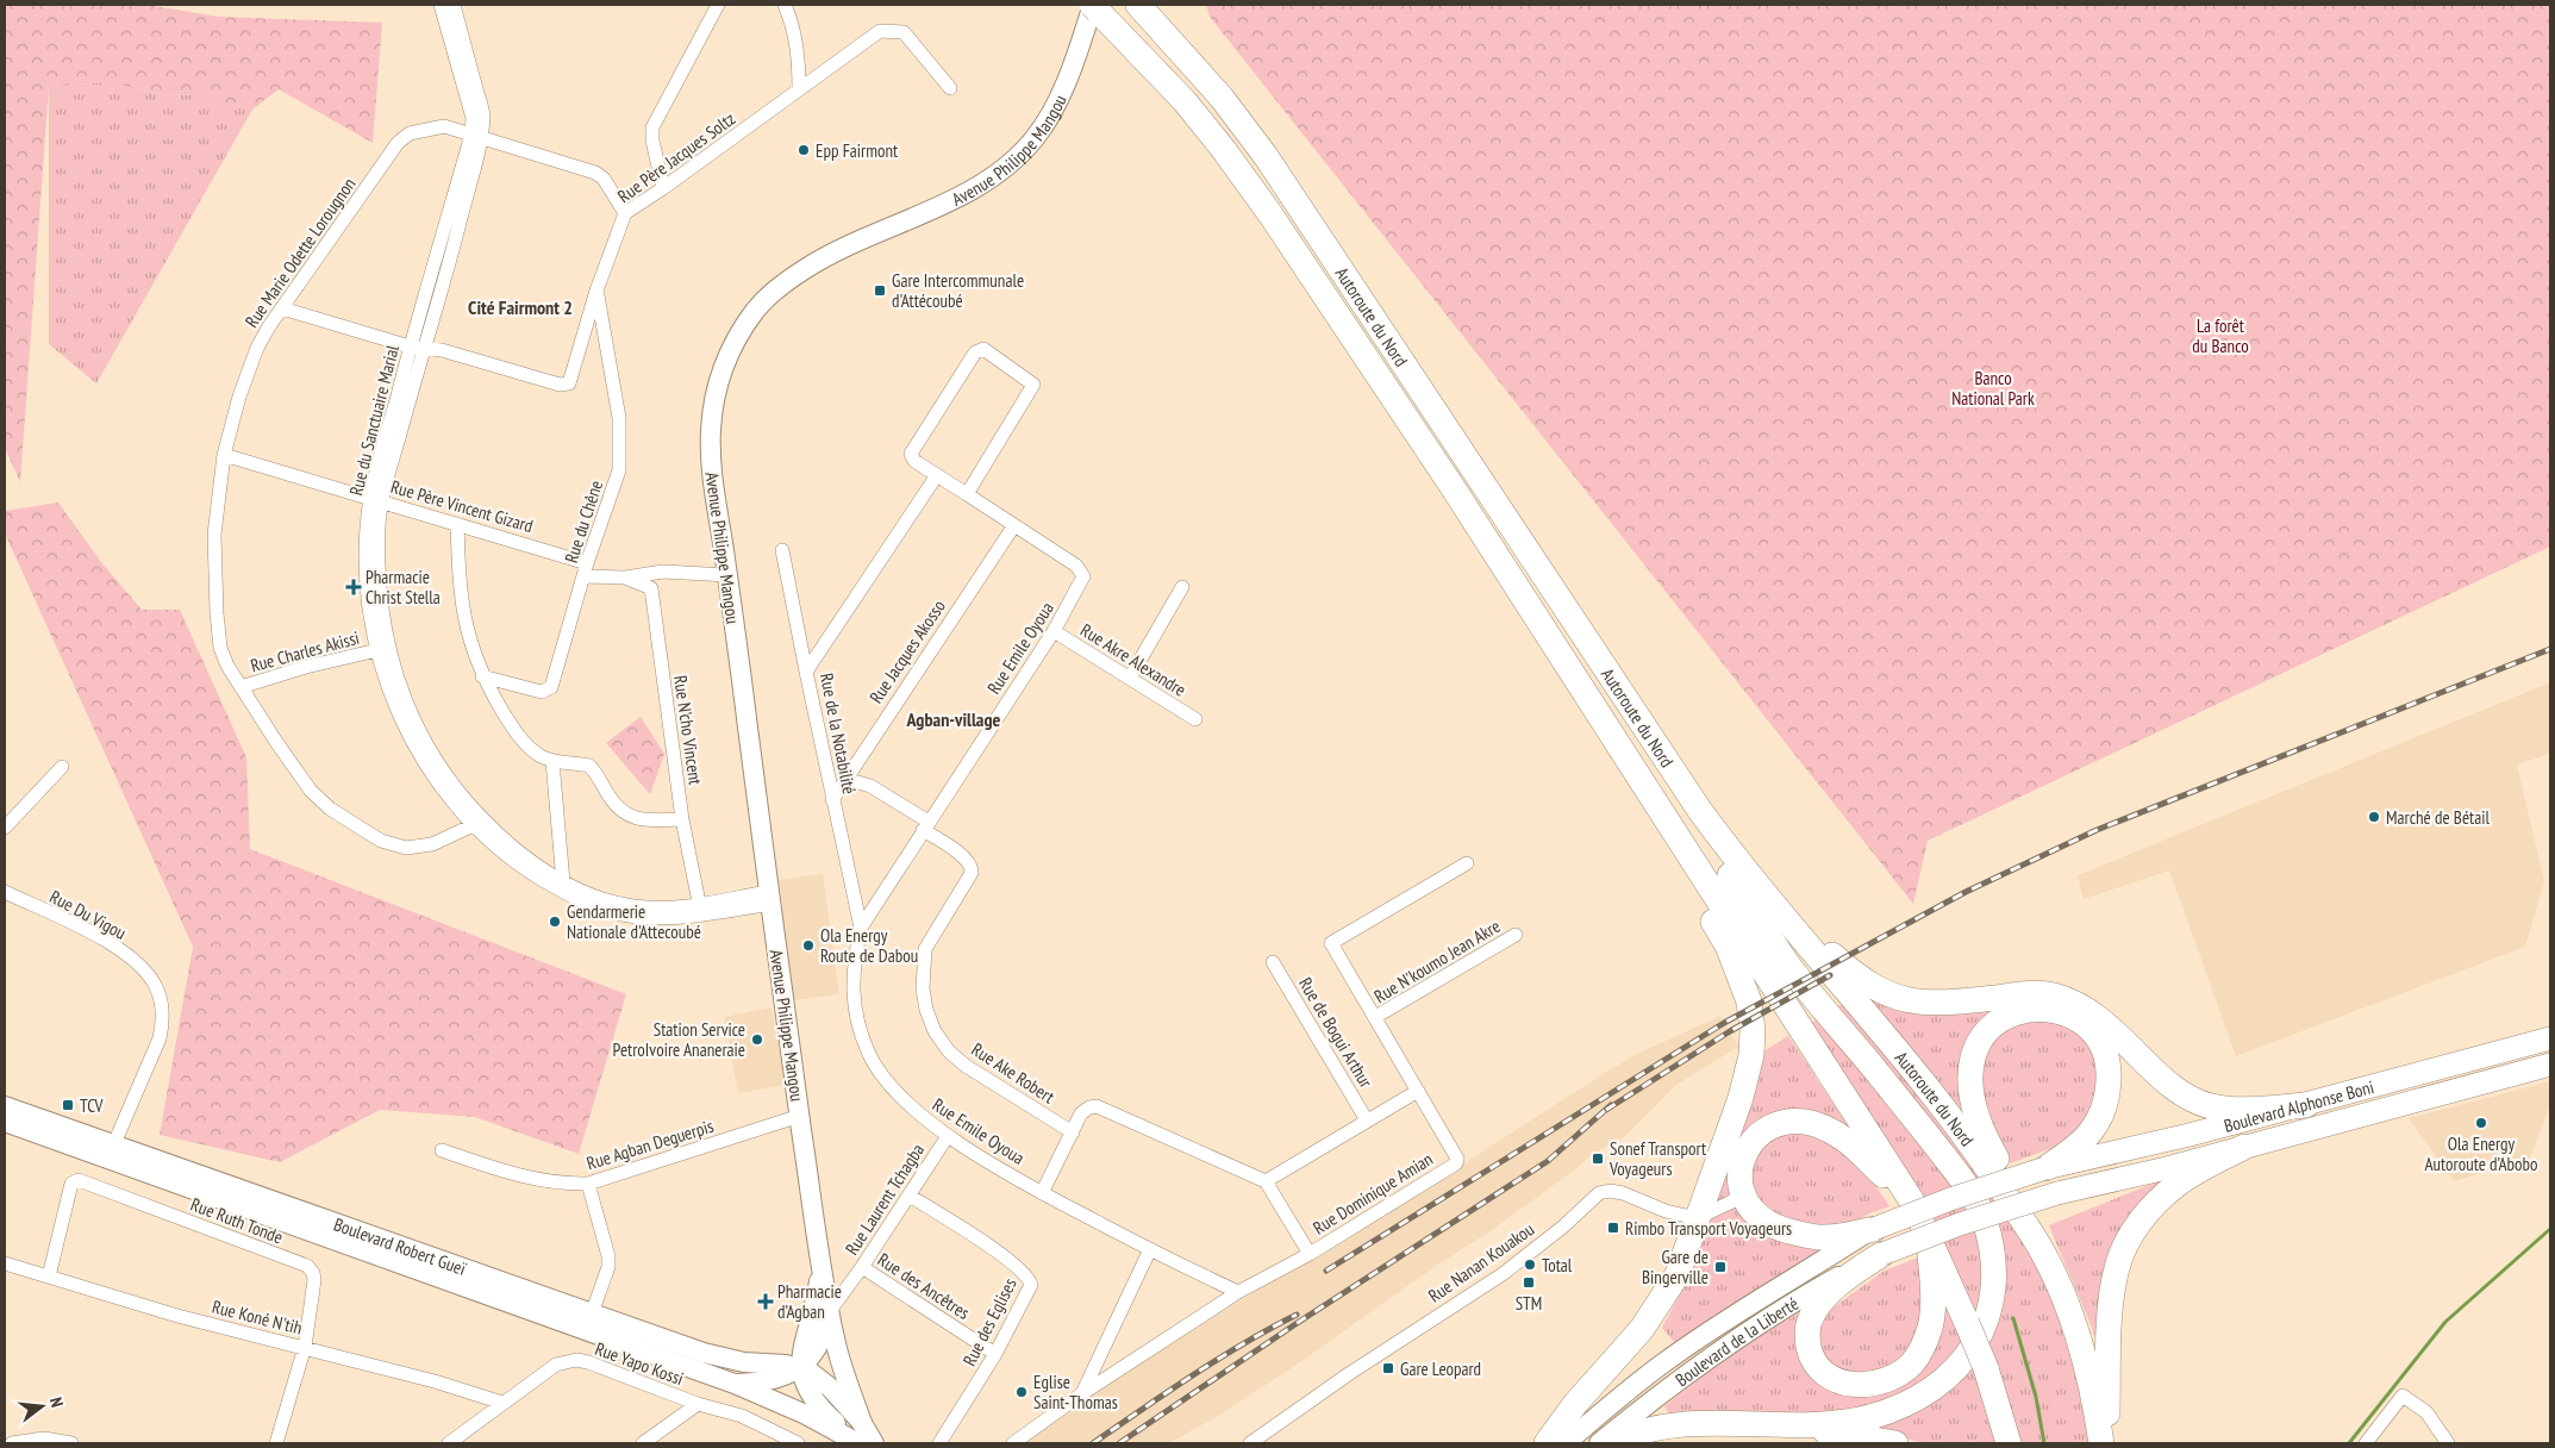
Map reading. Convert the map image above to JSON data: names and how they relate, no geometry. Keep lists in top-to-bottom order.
{
  "streets": {
    "highway": ["Autoroute du Nord"],
    "main road": [
      "Avenue Philippe Mangou",
      "Boulevard Alphonse Boni",
      "Boulevard Robert Gueï",
      "Boulevard de la Liberté"
    ],
    "street": [
      "Rue Père Jacques Soltz",
      "Rue Marie Odette Lorougnon",
      "Rue du Sanctuaire Marial",
      "Rue Père Vincent Gizard",
      "Rue du Chêne",
      "Rue Emile Oyoua",
      "Rue Charles Akissi",
      "Rue Jacques Akosso",
      "Rue Akre Alexandre",
      "Rue N'cho Vincent",
      "Rue de la Notabilité",
      "Rue Du Vigou",
      "Rue N'koumo Jean Akre",
      "Rue de Bogui Arthur",
      "Rue Ake Robert",
      "Rue Agban Deguerpis",
      "Rue Dominique Amian",
      "Rue Laurent Tchagba",
      "Rue Ruth Tonde",
      "Rue Nanan Kouakou",
      "Rue des Ancêtres",
      "Rue Koné N'tih",
      "Rue des Eglises",
      "Rue Yapo Kossi"
    ]
  },
  "crossings": [
    ["Avenue Philippe Mangou", "Autoroute du Nord"],
    ["Avenue Philippe Mangou", "Rue du Sanctuaire Marial"],
    ["Avenue Philippe Mangou", "Rue Agban Deguerpis"],
    ["Avenue Philippe Mangou", "Rue Laurent Tchagba"],
    ["Avenue Philippe Mangou", "Boulevard Robert Gueï"],
    ["Rue Père Jacques Soltz", "Rue Marie Odette Lorougnon"],
    ["Rue Père Jacques Soltz", "Rue du Sanctuaire Marial"],
    ["Rue Père Jacques Soltz", "Rue du Chêne"],
    ["Rue Marie Odette Lorougnon", "Rue du Sanctuaire Marial"],
    ["Rue Marie Odette Lorougnon", "Rue Père Vincent Gizard"],
    ["Rue Marie Odette Lorougnon", "Rue Charles Akissi"],
    ["Rue du Sanctuaire Marial", "Rue Père Vincent Gizard"],
    ["Rue du Sanctuaire Marial", "Rue Charles Akissi"],
    ["Rue du Sanctuaire Marial", "Rue N'cho Vincent"],
    ["Rue Père Vincent Gizard", "Rue du Chêne"],
    ["Rue Père Vincent Gizard", "Rue N'cho Vincent"],
    ["Rue Emile Oyoua", "Rue Jacques Akosso"],
    ["Rue Emile Oyoua", "Rue Akre Alexandre"],
    ["Rue Emile Oyoua", "Rue de la Notabilité"],
    ["Rue Emile Oyoua", "Rue Ake Robert"],
    ["Rue Emile Oyoua", "Rue Laurent Tchagba"],
    ["Rue Jacques Akosso", "Rue de la Notabilité"],
    ["Rue Du Vigou", "Boulevard Robert Gueï"],
    ["Rue N'koumo Jean Akre", "Rue Dominique Amian"],
    ["Boulevard Alphonse Boni", "Boulevard de la Liberté"],
    ["Rue Laurent Tchagba", "Rue des Ancêtres"],
    ["Rue Laurent Tchagba", "Rue des Eglises"],
    ["Rue Ruth Tonde", "Rue Koné N'tih"],
    ["Rue des Ancêtres", "Rue des Eglises"],
    ["Rue Koné N'tih", "Rue Yapo Kossi"]
  ],
  "districts": ["Cité Fairmont 2", "Agban-village"],
  "parks": ["La forêt du Banco", "Banco National Park"],
  "places": {
    "other": [
      "Epp Fairmont",
      "Marché de Bétail",
      "Gendarmerie Nationale d'Attecoubé",
      "Ola Energy Route de Dabou",
      "Station Service PetroIvoire Ananeraie",
      "Ola Energy Autoroute d’Abobo",
      "Total",
      "Eglise Saint-Thomas"
    ],
    "transit": [
      "Gare Intercommunale d'Attécoubé",
      "TCV",
      "Sonef Transport Voyageurs",
      "Rimbo Transport Voyageurs",
      "Gare de Bingerville",
      "STM",
      "Gare Leopard"
    ],
    "health": ["Pharmacie Christ Stella", "Pharmacie d’Agban"]
  },
  "north": "right"
}
